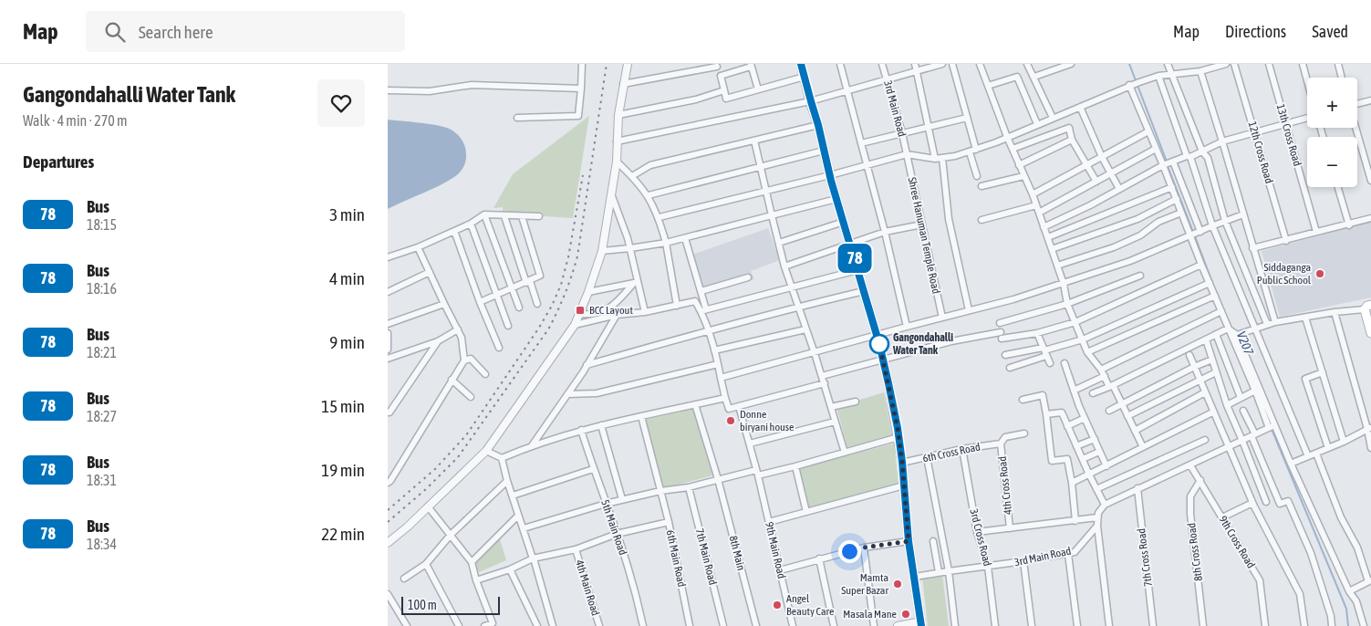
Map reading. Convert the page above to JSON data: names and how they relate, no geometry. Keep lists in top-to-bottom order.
{
  "streets": {
    "street": [
      "3rd Main Road",
      "13th Cross Road",
      "12th Cross Road",
      "Shree Hanuman Temple Road",
      "6th Cross Road",
      "4th Cross Road",
      "5th Main Road",
      "3rd Cross Road",
      "9th Cross Road",
      "9th Main Road",
      "8th Cross Road",
      "8th Main",
      "7th Main Road",
      "7th Cross Road",
      "6th Main Road",
      "4th Main Road"
    ]
  },
  "crossings": [
    ["3rd Main Road", "Shree Hanuman Temple Road"],
    ["3rd Main Road", "3rd Cross Road"],
    ["6th Cross Road", "4th Cross Road"],
    ["6th Cross Road", "3rd Cross Road"],
    ["9th Cross Road", "8th Cross Road"]
  ],
  "water": ["V207"],
  "places": {
    "other": [
      "Siddaganga Public School",
      "Gangondahalli Water Tank",
      "Donne biryani house",
      "Mamta Super Bazar",
      "Angel Beauty Care",
      "Masala Mane"
    ],
    "transit": ["BCC Layout"]
  },
  "lines": ["bus line 78"],
  "scale_bar": "100 m",
  "page": {
    "header": "Map",
    "search": "Search here",
    "nav": ["Map", "Directions", "Saved"],
    "heading": [
      ["Gangondahalli Water Tank", "Walk · 4 min · 270 m"],
      "Departures"
    ],
    "on_map": "78",
    "map_buttons": ["+", "−"],
    "list": [
      {
        "mark": "78",
        "name": "Bus",
        "note": "18:15",
        "value": "3 min"
      },
      {
        "mark": "78",
        "name": "Bus",
        "note": "18:16",
        "value": "4 min"
      },
      {
        "mark": "78",
        "name": "Bus",
        "note": "18:21",
        "value": "9 min"
      },
      {
        "mark": "78",
        "name": "Bus",
        "note": "18:27",
        "value": "15 min"
      },
      {
        "mark": "78",
        "name": "Bus",
        "note": "18:31",
        "value": "19 min"
      },
      {
        "mark": "78",
        "name": "Bus",
        "note": "18:34",
        "value": "22 min"
      }
    ],
    "scale": "100 m"
  }
}
